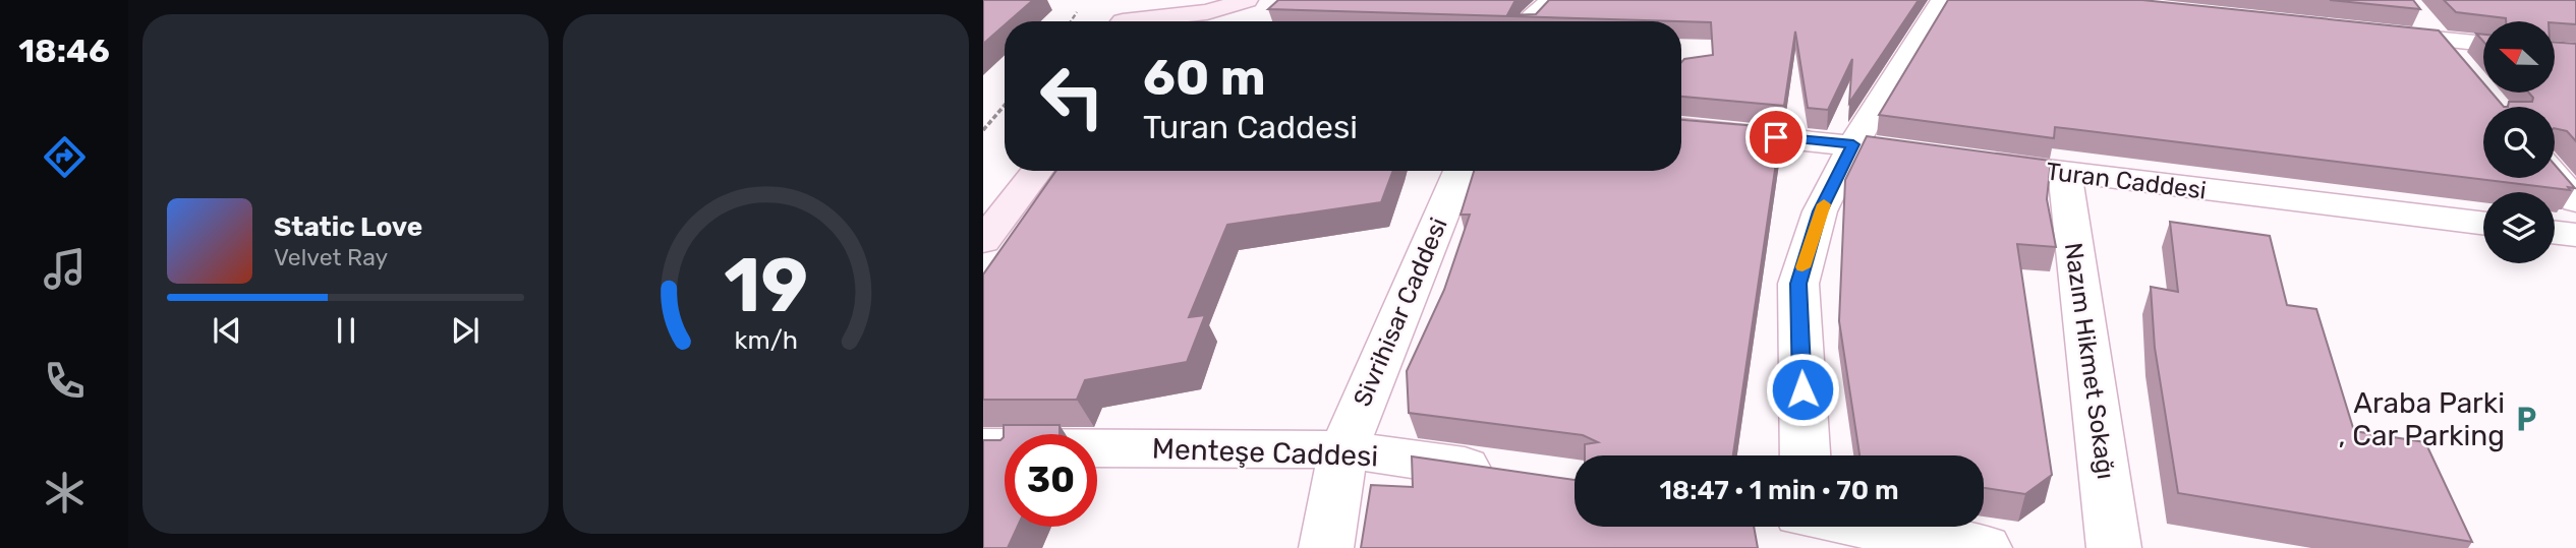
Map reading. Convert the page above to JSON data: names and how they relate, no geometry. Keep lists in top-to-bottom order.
{
  "streets": {
    "street": [
      "Turan Caddesi",
      "Sivrihisar Caddesi",
      "Nazım Hikmet Sokağı",
      "Menteşe Caddesi"
    ]
  },
  "crossings": [
    ["Turan Caddesi", "Nazım Hikmet Sokağı"],
    ["Sivrihisar Caddesi", "Menteşe Caddesi"]
  ],
  "places": {
    "parking": ["Araba Parki , Car Parking"]
  },
  "north": "left",
  "page": {
    "tabs": "18:46",
    "turn": ["60 m", "Turan Caddesi"],
    "song": ["Static Love", "Velvet Ray"],
    "limit": "30",
    "trip": "18:47 · 1 min · 70 m",
    "gauge": ["19", "km/h"]
  }
}
